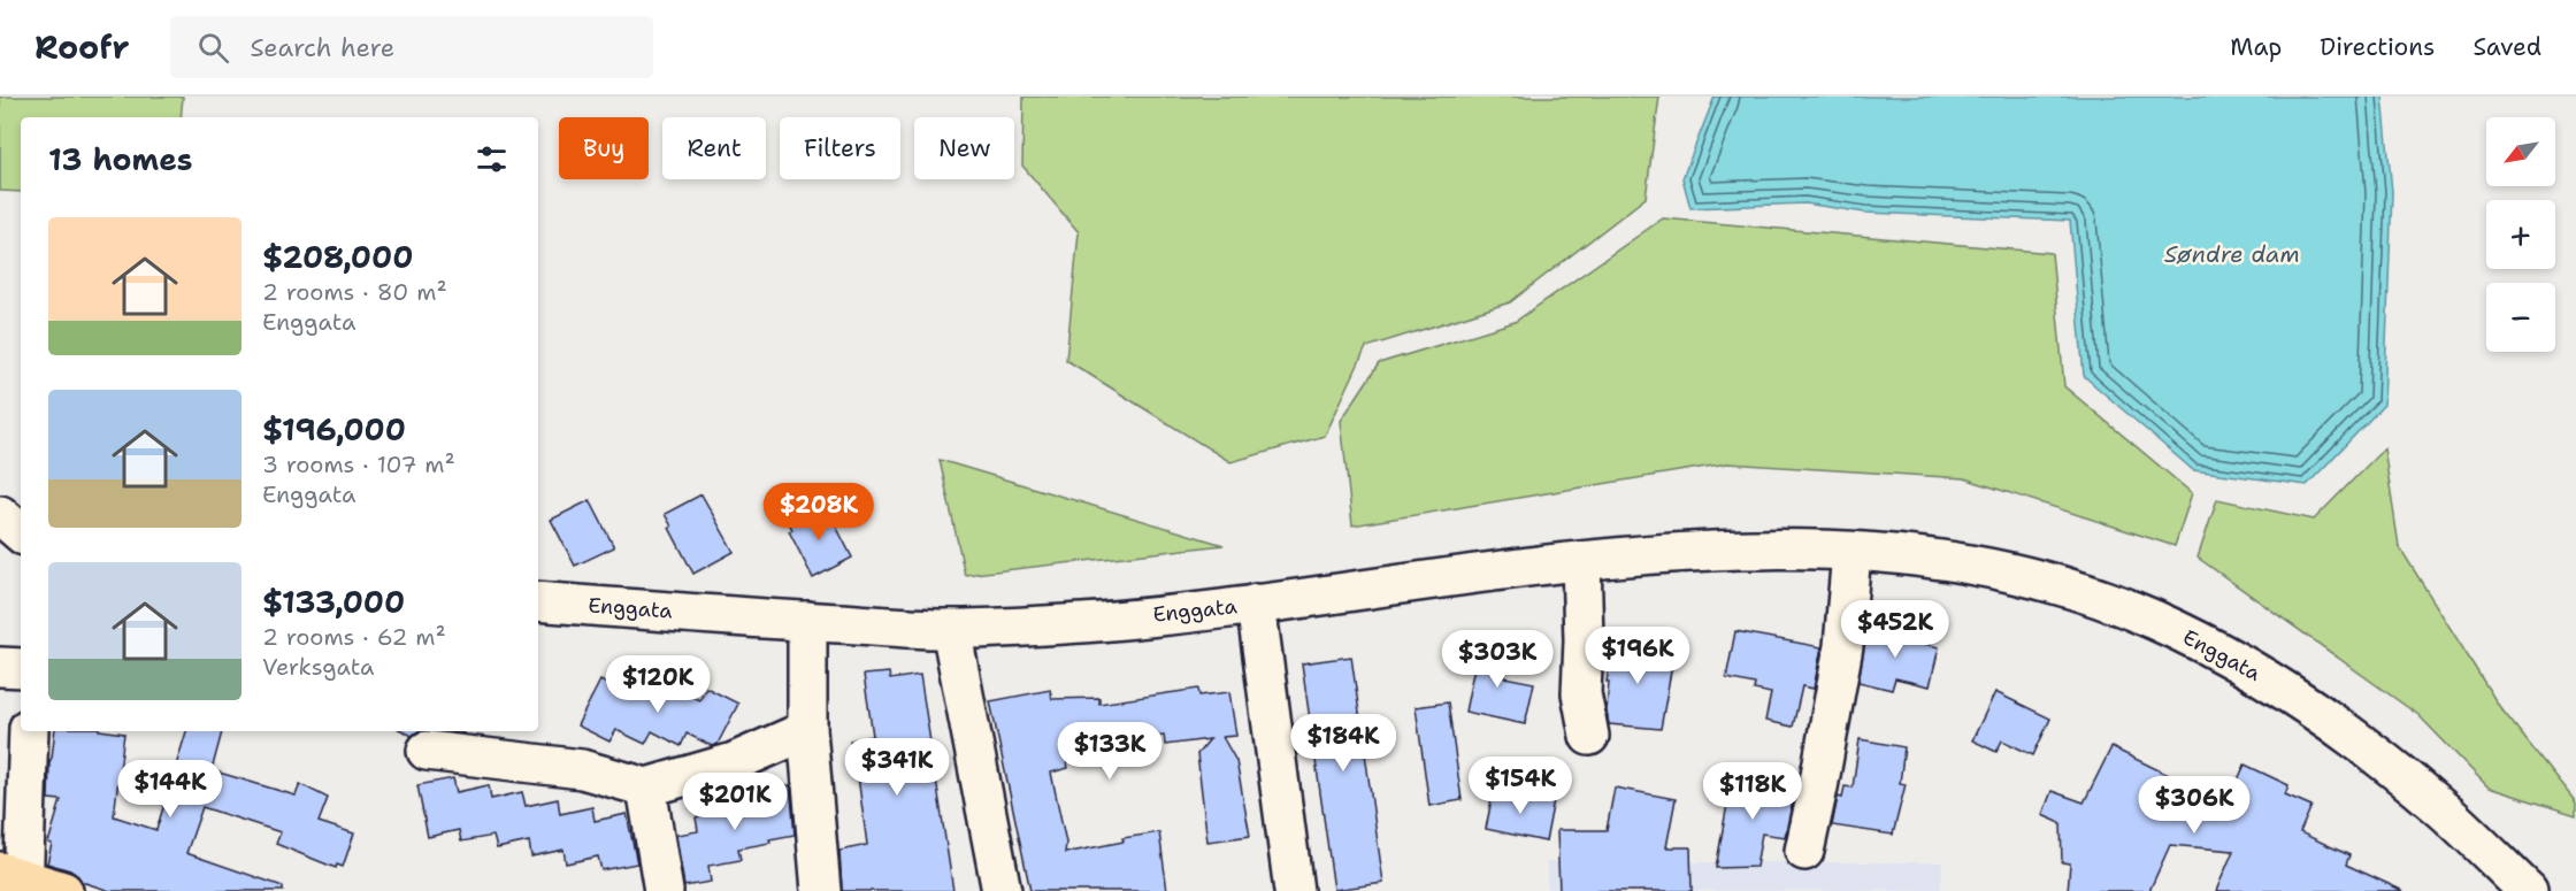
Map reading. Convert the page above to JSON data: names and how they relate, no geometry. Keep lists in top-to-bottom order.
{
  "streets": {
    "street": ["Enggata"]
  },
  "water": ["Søndre dam"],
  "north": "bottom left",
  "page": {
    "header": "Roofr",
    "search": "Search here",
    "nav": ["Map", "Directions", "Saved"],
    "map_buttons": ["+", "−"],
    "chip": [
      "Buy",
      "Rent",
      "Filters",
      "New"
    ],
    "heading": "13 homes",
    "list": [
      {
        "name": "$208,000",
        "note": "2 rooms · 80 m² · Enggata"
      },
      {
        "name": "$196,000",
        "note": "3 rooms · 107 m² · Enggata"
      },
      {
        "name": "$133,000",
        "note": "2 rooms · 62 m² · Verksgata"
      }
    ],
    "price": [
      "$208K",
      "$452K",
      "$196K",
      "$303K",
      "$120K",
      "$184K",
      "$133K",
      "$341K",
      "$154K",
      "$144K",
      "$118K",
      "$201K",
      "$306K"
    ]
  }
}
